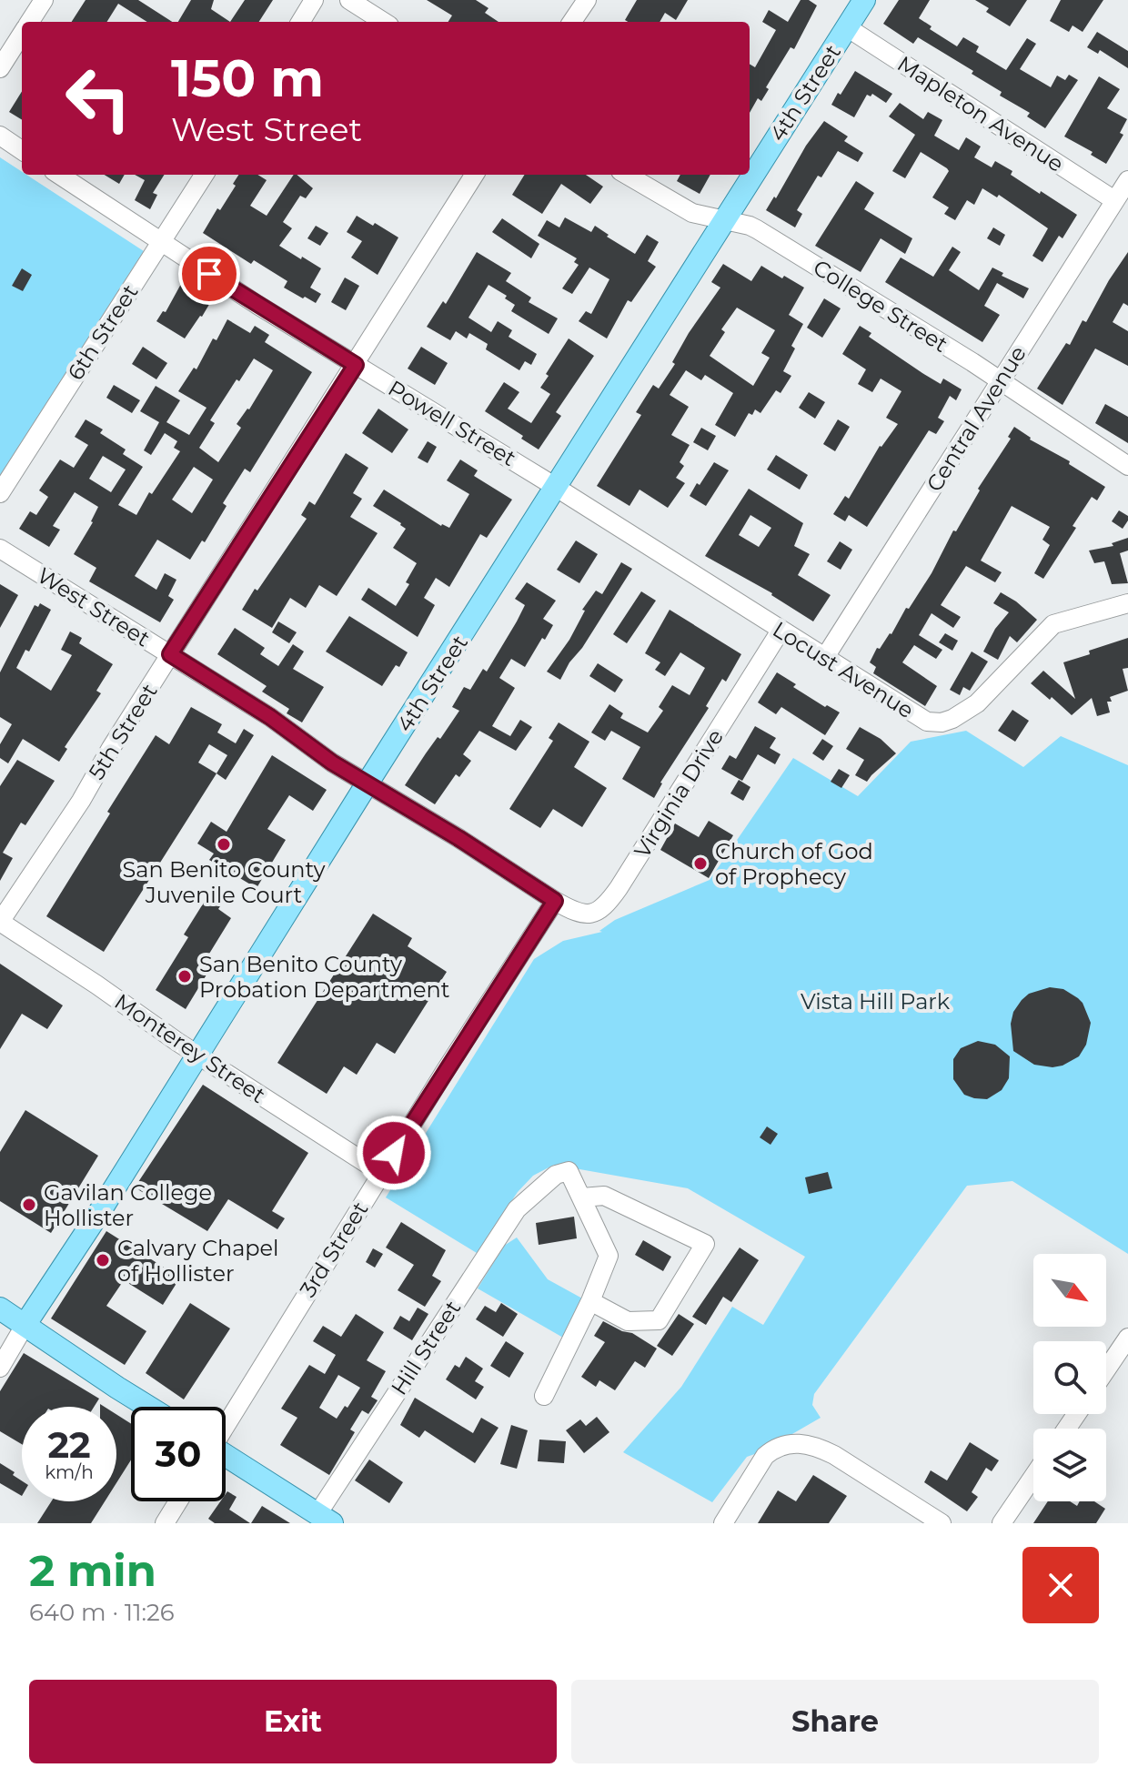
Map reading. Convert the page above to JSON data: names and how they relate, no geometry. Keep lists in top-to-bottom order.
{
  "streets": {
    "main road": ["4th Street"],
    "street": [
      "Mapleton Avenue",
      "College Street",
      "6th Street",
      "Central Avenue",
      "Powell Street",
      "West Street",
      "Locust Avenue",
      "5th Street",
      "Virginia Drive",
      "Monterey Street",
      "3rd Street",
      "Hill Street"
    ]
  },
  "crossings": [
    ["4th Street", "Mapleton Avenue"],
    ["4th Street", "College Street"],
    ["4th Street", "Powell Street"],
    ["4th Street", "West Street"],
    ["4th Street", "Locust Avenue"],
    ["4th Street", "Monterey Street"],
    ["Mapleton Avenue", "Central Avenue"],
    ["College Street", "Central Avenue"],
    ["6th Street", "Powell Street"],
    ["Central Avenue", "Locust Avenue"],
    ["Powell Street", "Locust Avenue"],
    ["Powell Street", "5th Street"],
    ["West Street", "5th Street"],
    ["West Street", "Virginia Drive"],
    ["West Street", "3rd Street"],
    ["Locust Avenue", "Virginia Drive"],
    ["5th Street", "Monterey Street"],
    ["Virginia Drive", "3rd Street"],
    ["Monterey Street", "3rd Street"]
  ],
  "parks": ["Vista Hill Park"],
  "places": [
    "San Benito County Juvenile Court",
    "Church of God of Prophecy",
    "San Benito County Probation Department",
    "Gavilan College Hollister",
    "Calvary Chapel of Hollister"
  ],
  "north": "bottom right",
  "page": {
    "turn": ["150 m", "West Street"],
    "speed": "22 km/h",
    "limit": "30",
    "heading": ["2 min", "640 m · 11:26"],
    "buttons": ["Exit", "Share"]
  }
}
